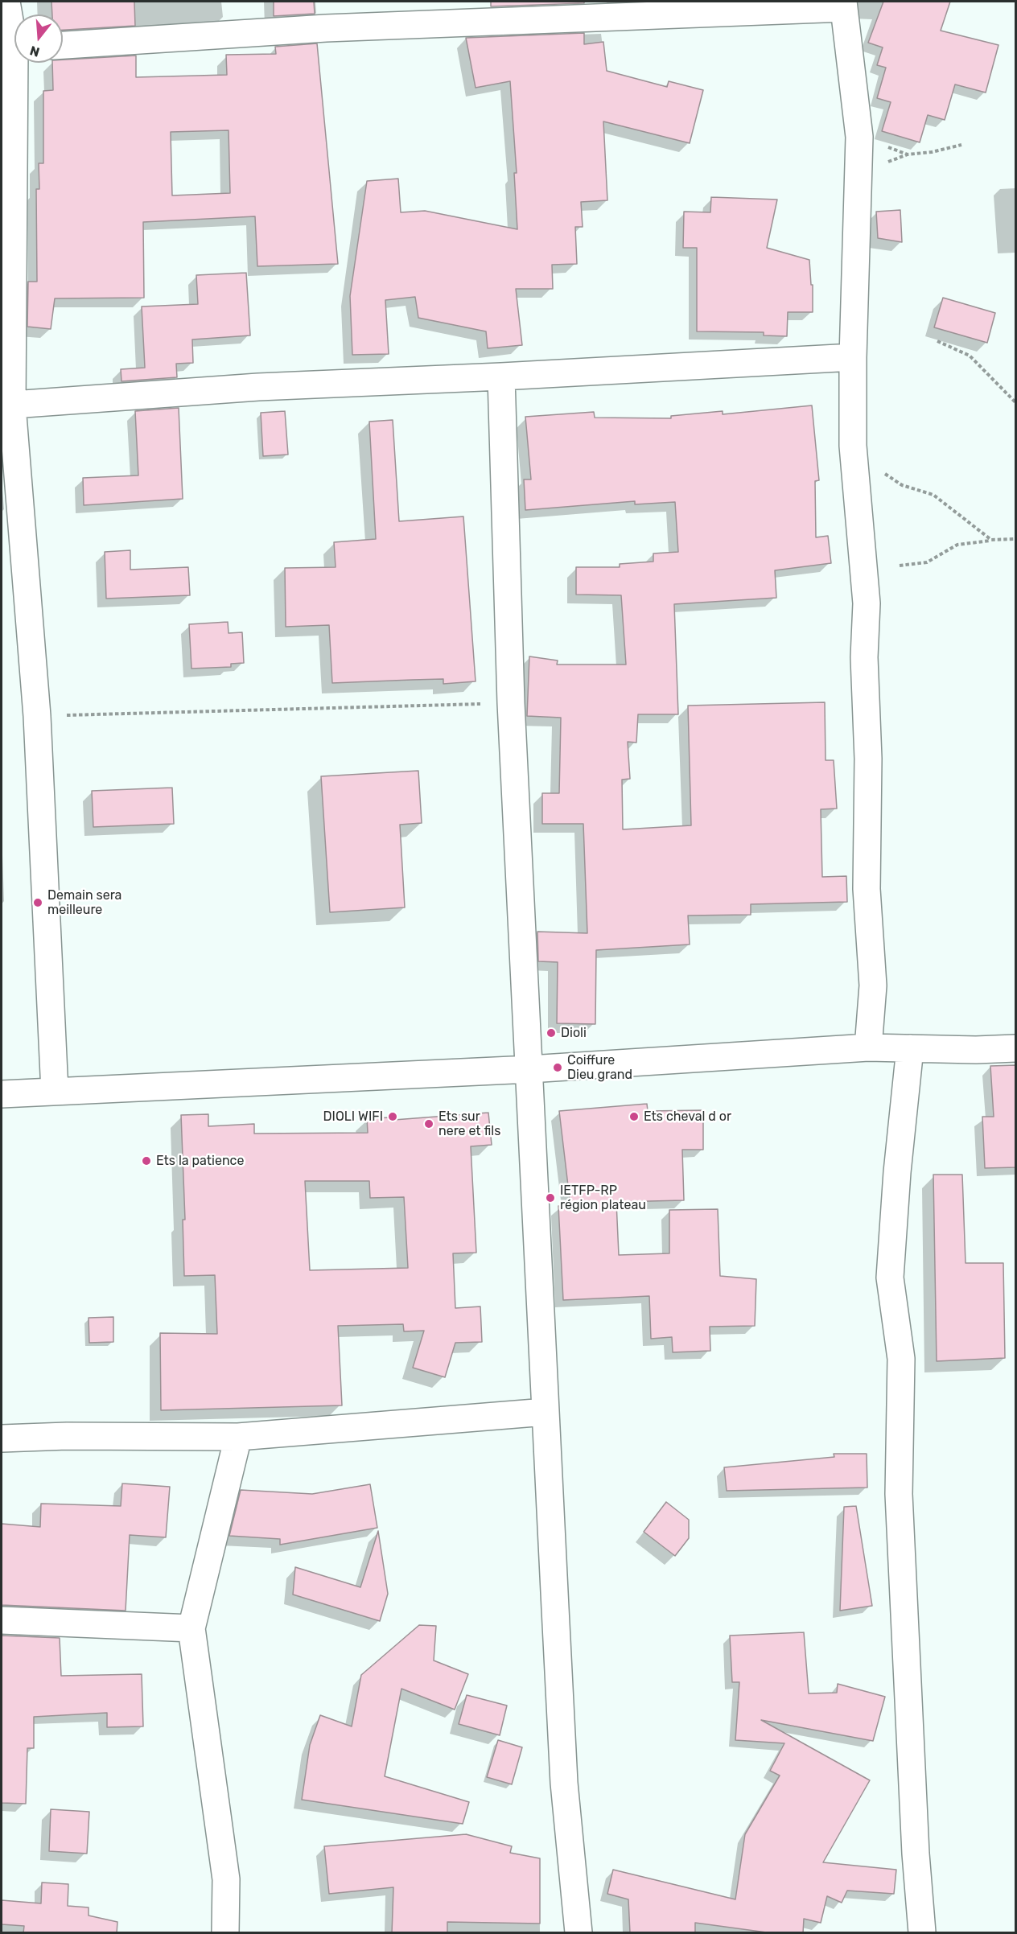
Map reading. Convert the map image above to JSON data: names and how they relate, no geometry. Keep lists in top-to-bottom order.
{
  "places": [
    "Demain sera meilleure",
    "Dioli",
    "Coiffure Dieu grand",
    "DIOLI WIFI",
    "Ets cheval d or",
    "Ets sur nere et fils",
    "Ets la patience",
    "IETFP-RP région plateau"
  ],
  "north": "bottom"
}
